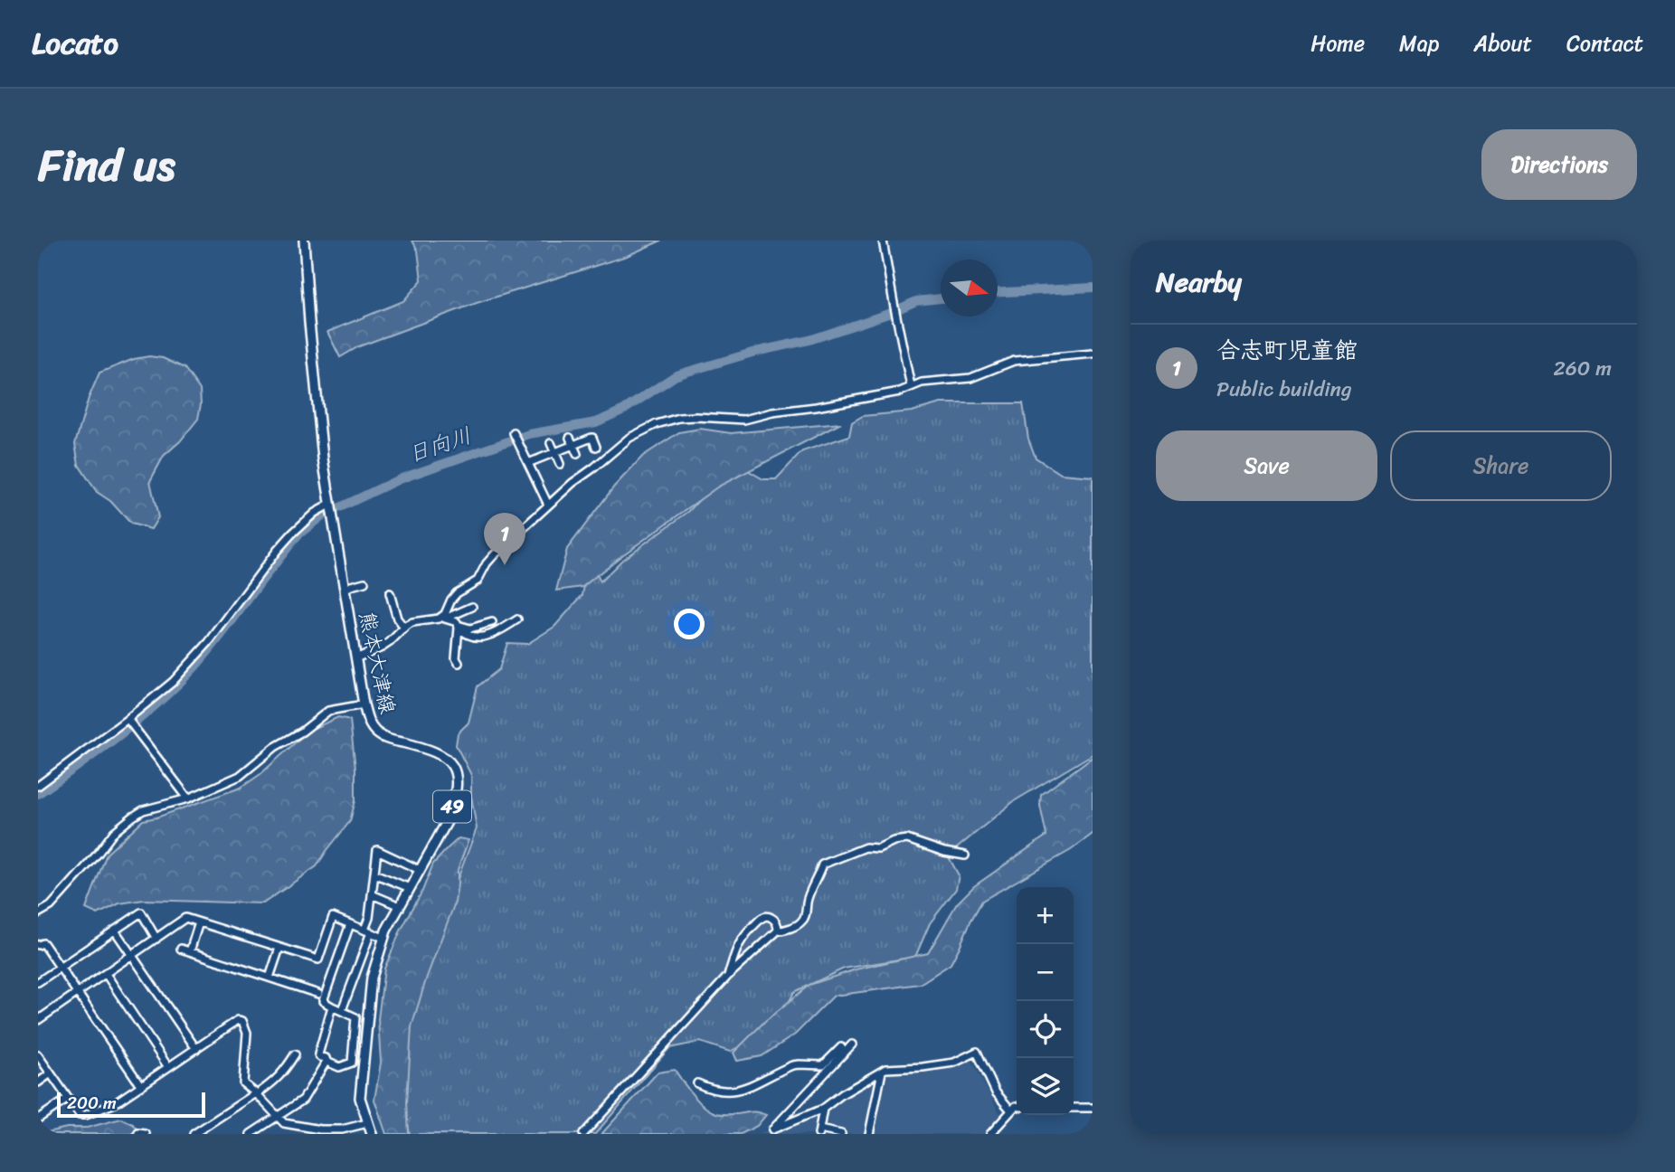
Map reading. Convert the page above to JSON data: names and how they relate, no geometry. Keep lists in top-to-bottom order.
{
  "streets": {
    "main road": ["熊本大津線", "49"]
  },
  "water": ["日向川"],
  "scale_bar": "200 m",
  "north": "right",
  "page": {
    "header": "Locato",
    "nav": [
      "Home",
      "Map",
      "About",
      "Contact"
    ],
    "title": "Find us",
    "buttons": [
      "Directions",
      ["Save", "Share"]
    ],
    "heading": "Nearby",
    "list": [
      {
        "mark": "1",
        "name": "合志町児童館",
        "note": "Public building",
        "value": "260 m"
      }
    ],
    "pins": "1",
    "map_buttons": ["+", "−"],
    "scale": "200 m"
  }
}
